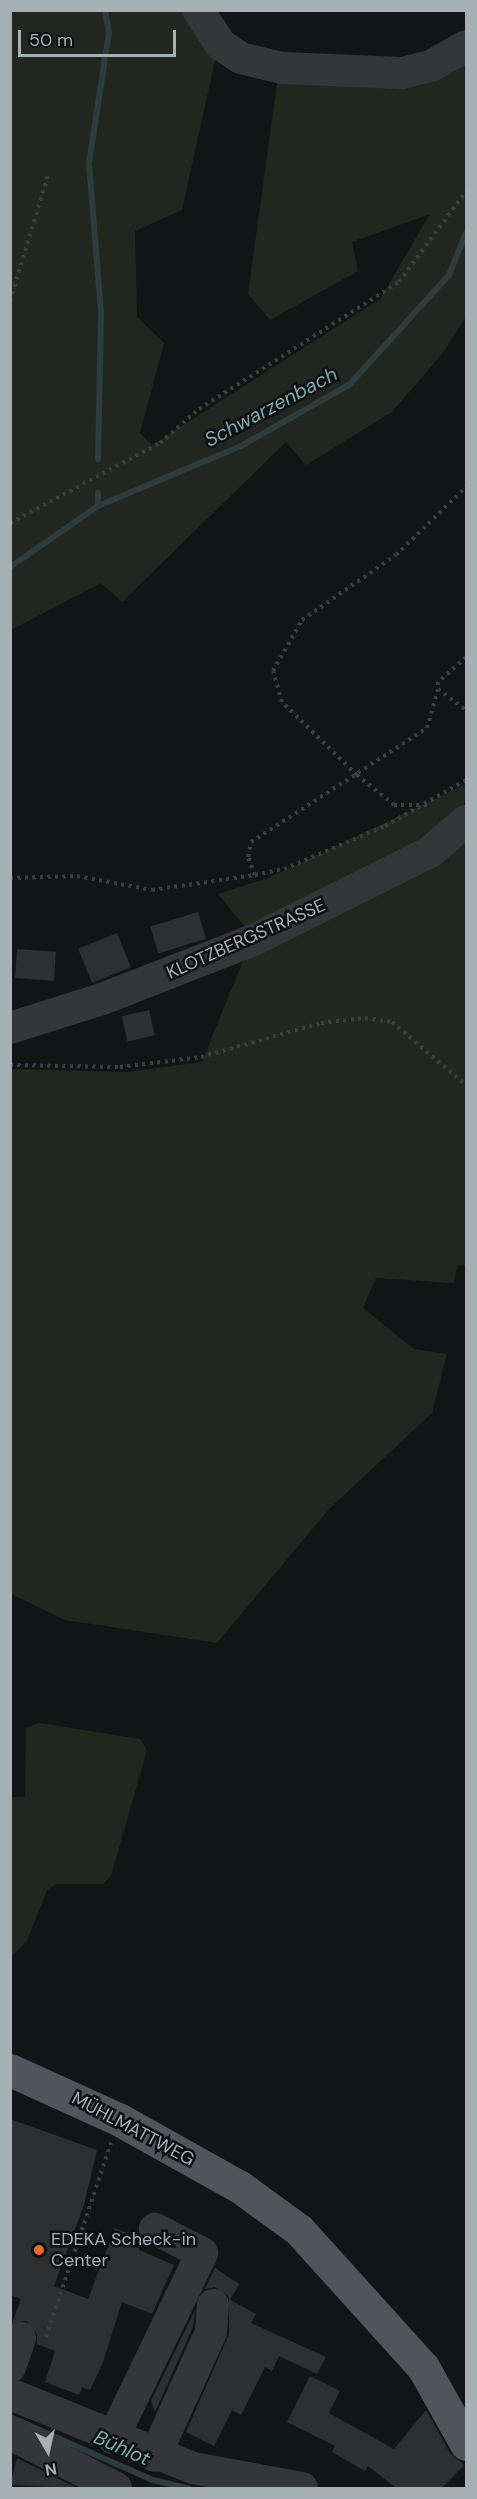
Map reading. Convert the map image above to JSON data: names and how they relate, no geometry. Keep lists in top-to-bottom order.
{
  "streets": {
    "main road": ["MÜHLMATTWEG"],
    "street": ["KLOTZBERGSTRASSE"]
  },
  "water": ["Schwarzenbach", "Bühlot"],
  "places": ["EDEKA Scheck-in Center"],
  "scale_bar": "50 m",
  "north": "bottom"
}
